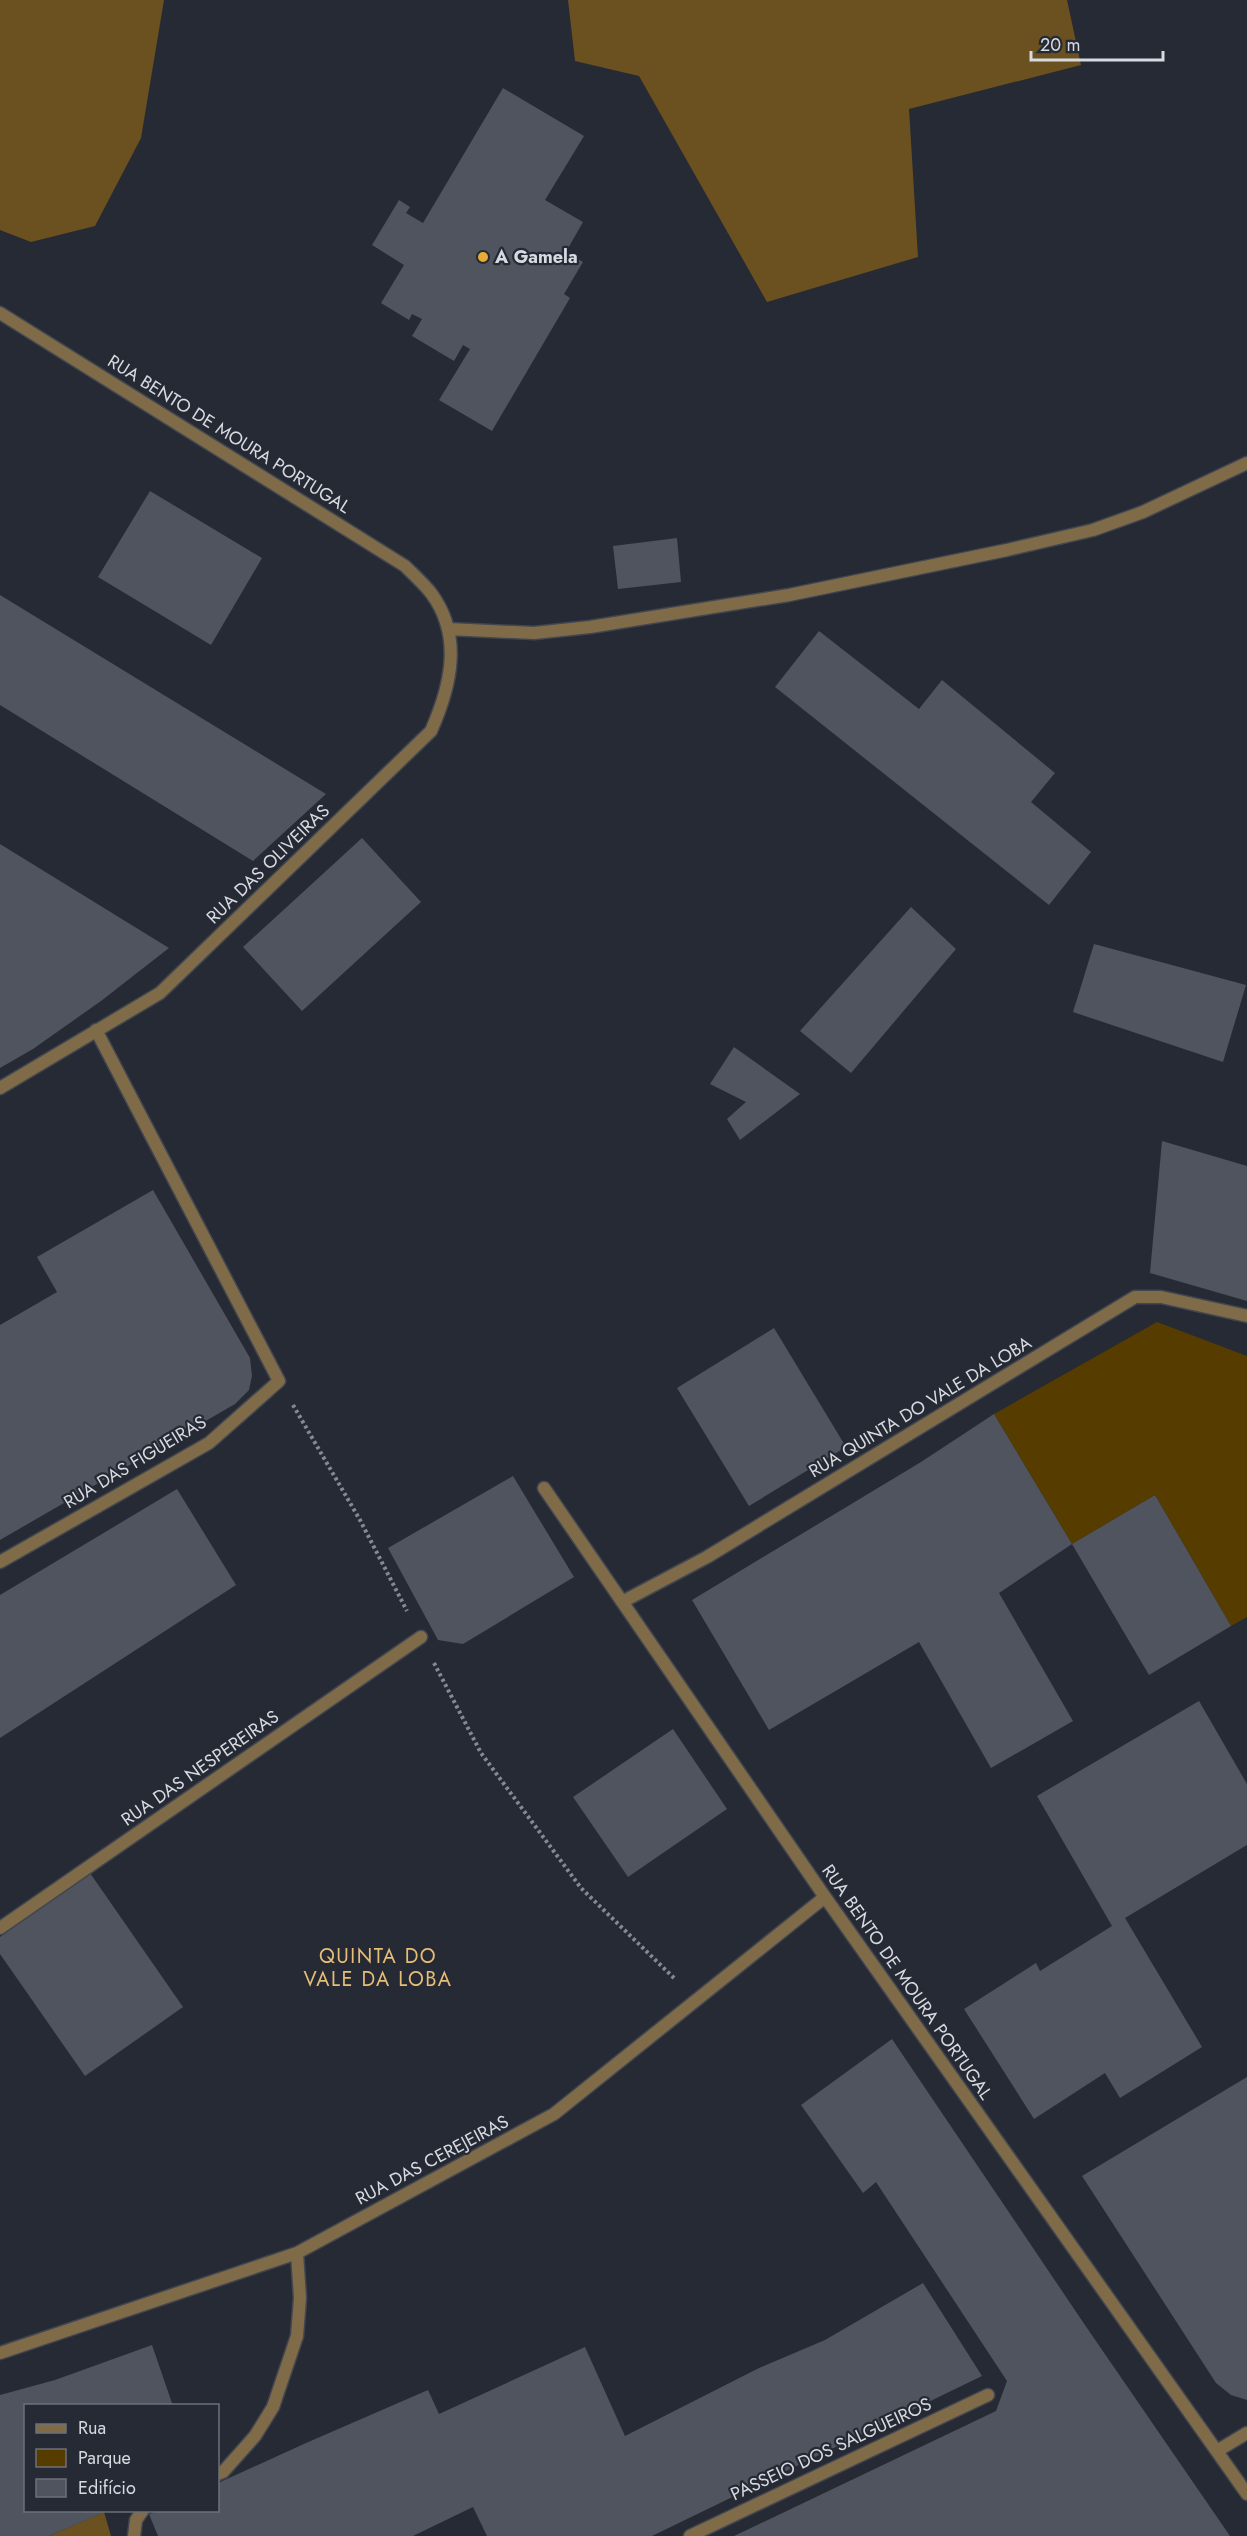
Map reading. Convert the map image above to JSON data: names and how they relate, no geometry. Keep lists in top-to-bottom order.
{
  "streets": {
    "street": [
      "RUA BENTO DE MOURA PORTUGAL",
      "RUA DAS OLIVEIRAS",
      "RUA QUINTA DO VALE DA LOBA",
      "RUA DAS FIGUEIRAS",
      "RUA DAS NESPEREIRAS",
      "RUA DAS CEREJEIRAS",
      "PASSEIO DOS SALGUEIROS"
    ]
  },
  "crossings": [
    ["RUA BENTO DE MOURA PORTUGAL", "RUA DAS OLIVEIRAS"],
    ["RUA BENTO DE MOURA PORTUGAL", "RUA QUINTA DO VALE DA LOBA"],
    ["RUA BENTO DE MOURA PORTUGAL", "RUA DAS CEREJEIRAS"]
  ],
  "districts": ["QUINTA DO VALE DA LOBA"],
  "places": ["A Gamela"],
  "legend": ["Rua", "Parque", "Edifício"],
  "scale_bar": "20 m"
}
